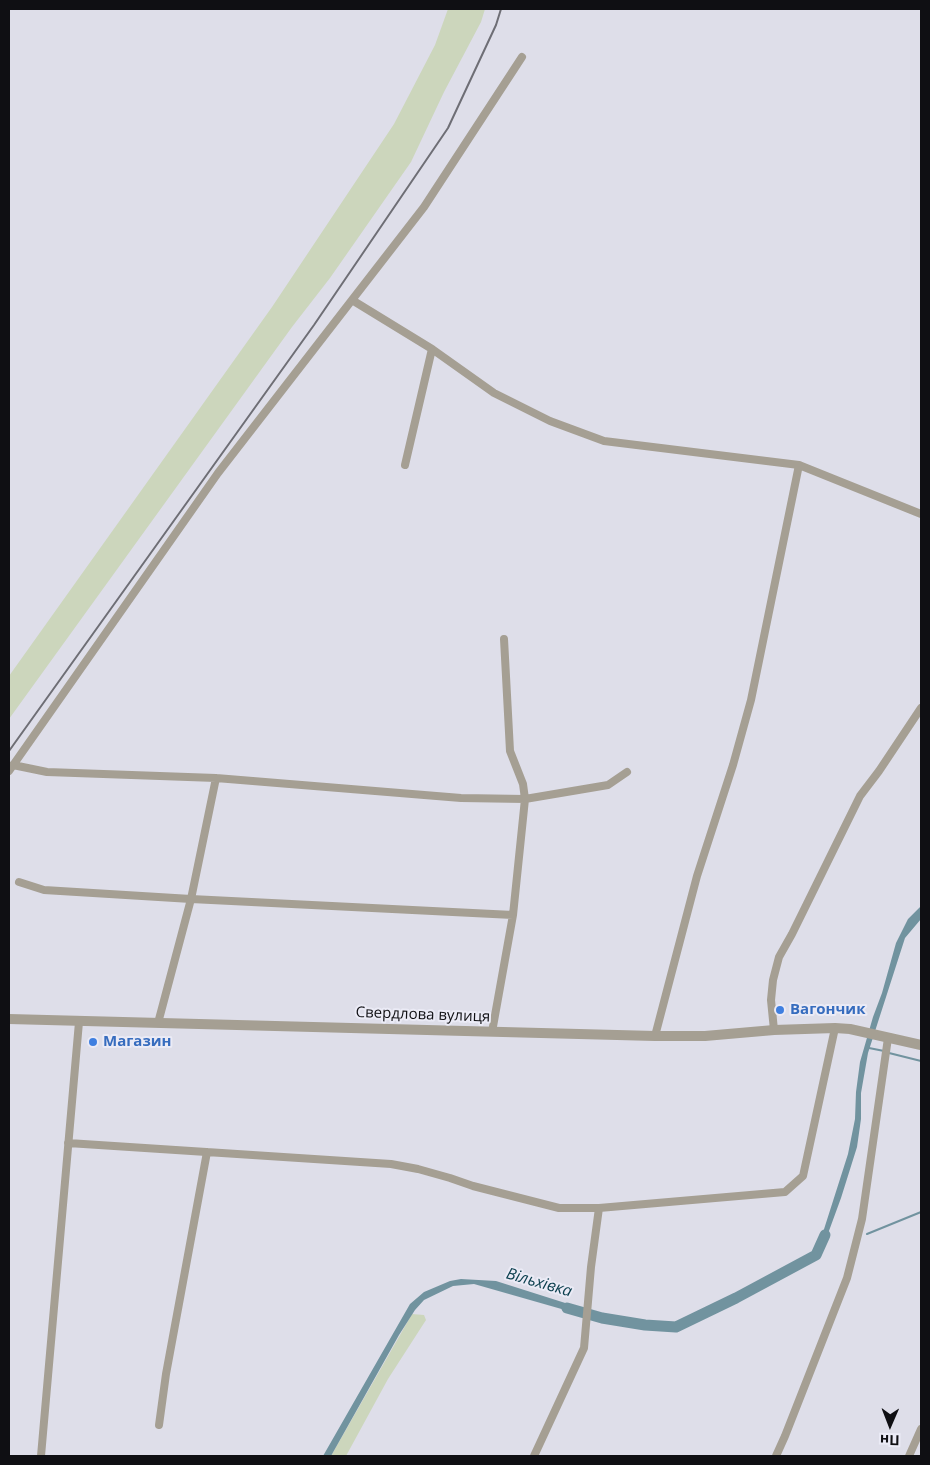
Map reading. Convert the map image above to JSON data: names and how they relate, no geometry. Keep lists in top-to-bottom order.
{
  "streets": {
    "street": ["Свердлова вулиця"]
  },
  "water": ["Вільхівка"],
  "places": ["Вагончик", "Mагазин"],
  "north": "bottom"
}
